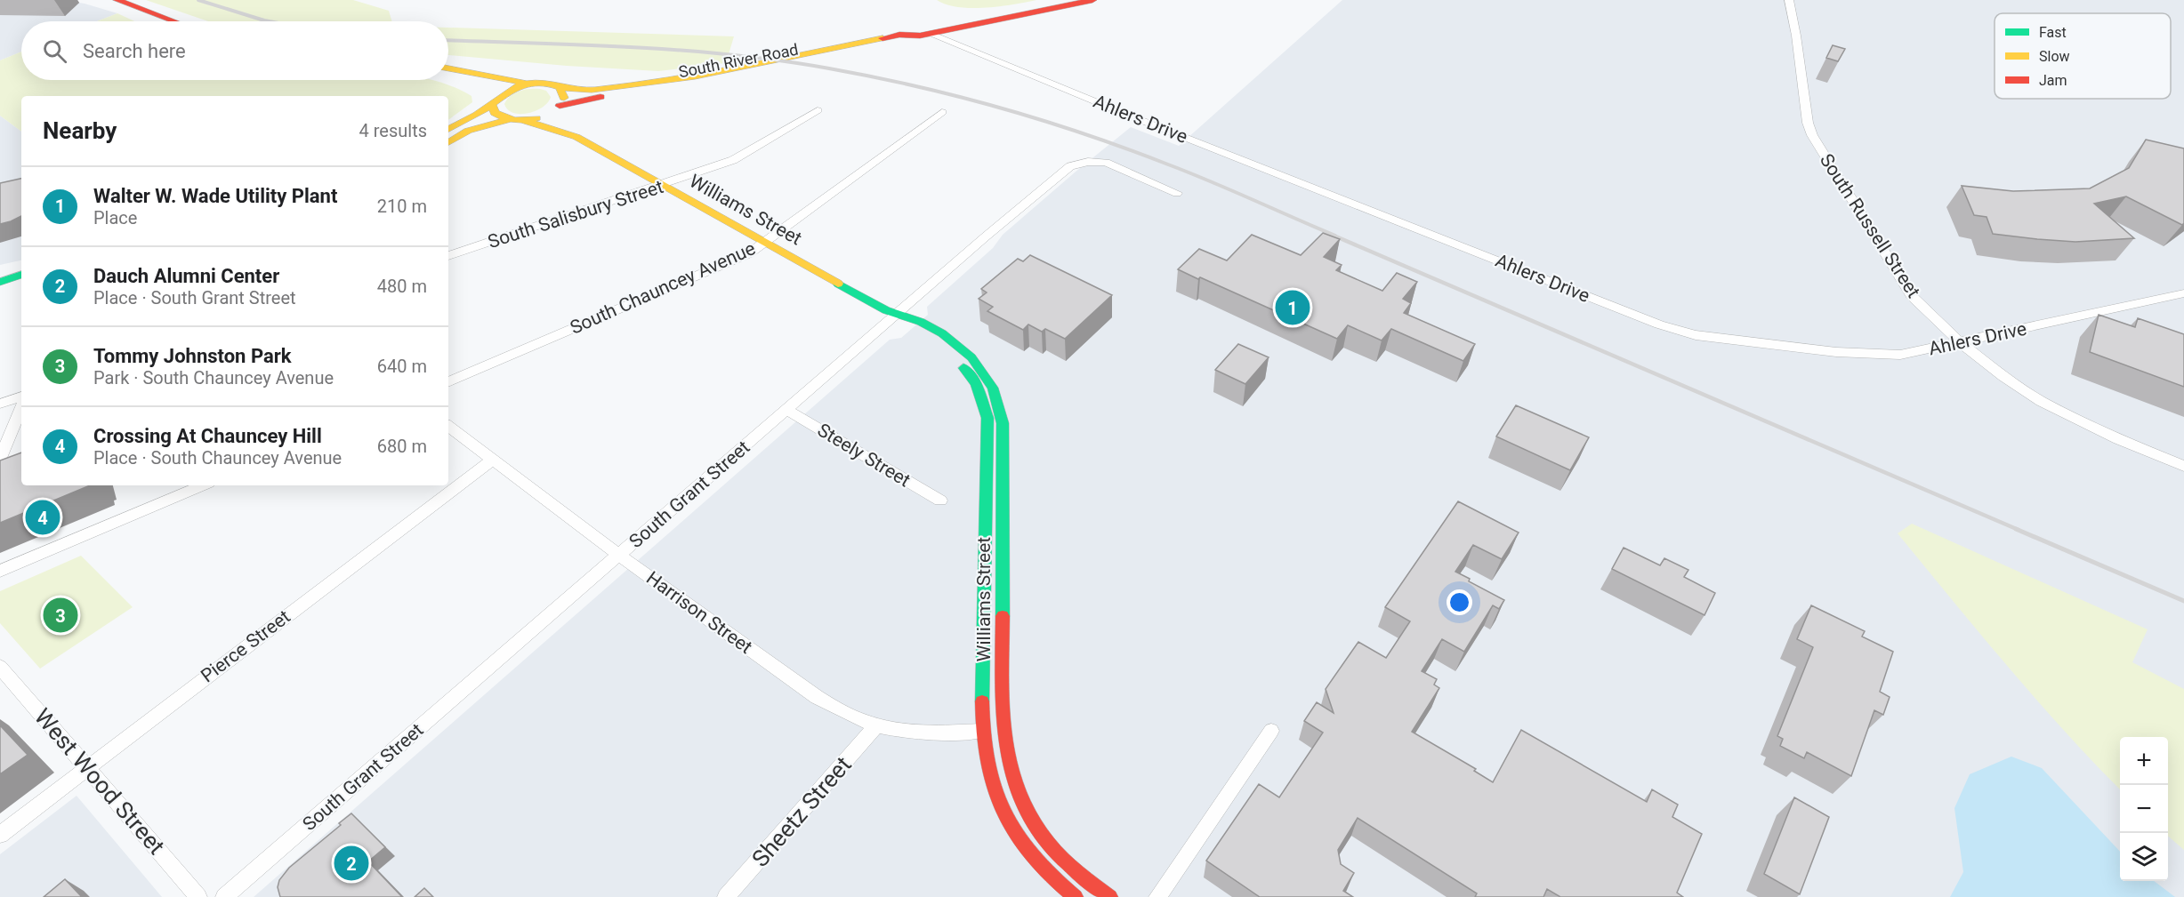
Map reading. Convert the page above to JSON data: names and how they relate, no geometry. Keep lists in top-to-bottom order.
{
  "streets": {
    "main road": ["South River Road", "Williams Street"],
    "street": [
      "Ahlers Drive",
      "South Salisbury Street",
      "South Russell Street",
      "South Chauncey Avenue",
      "Steely Street",
      "South Grant Street",
      "Harrison Street",
      "Pierce Street",
      "West Wood Street",
      "Sheetz Street"
    ]
  },
  "crossings": [
    ["South River Road", "Ahlers Drive"],
    ["South River Road", "Williams Street"],
    ["Ahlers Drive", "South Russell Street"],
    ["Williams Street", "South Salisbury Street"],
    ["Williams Street", "South Chauncey Avenue"],
    ["Williams Street", "South Grant Street"],
    ["Williams Street", "Harrison Street"],
    ["Steely Street", "South Grant Street"],
    ["South Grant Street", "Harrison Street"],
    ["Harrison Street", "Pierce Street"],
    ["Harrison Street", "Sheetz Street"],
    ["Pierce Street", "West Wood Street"]
  ],
  "legend": ["Fast", "Slow", "Jam"],
  "page": {
    "search": "Search here",
    "heading": ["Nearby", "4 results"],
    "list": [
      {
        "mark": "1",
        "name": "Walter W. Wade Utility Plant",
        "note": "Place",
        "value": "210 m"
      },
      {
        "mark": "2",
        "name": "Dauch Alumni Center",
        "note": "Place · South Grant Street",
        "value": "480 m"
      },
      {
        "mark": "3",
        "name": "Tommy Johnston Park",
        "note": "Park · South Chauncey Avenue",
        "value": "640 m"
      },
      {
        "mark": "4",
        "name": "Crossing At Chauncey Hill",
        "note": "Place · South Chauncey Avenue",
        "value": "680 m"
      }
    ],
    "pins": [
      "1",
      "4",
      "3",
      "2"
    ],
    "map_buttons": ["+", "−"]
  }
}
